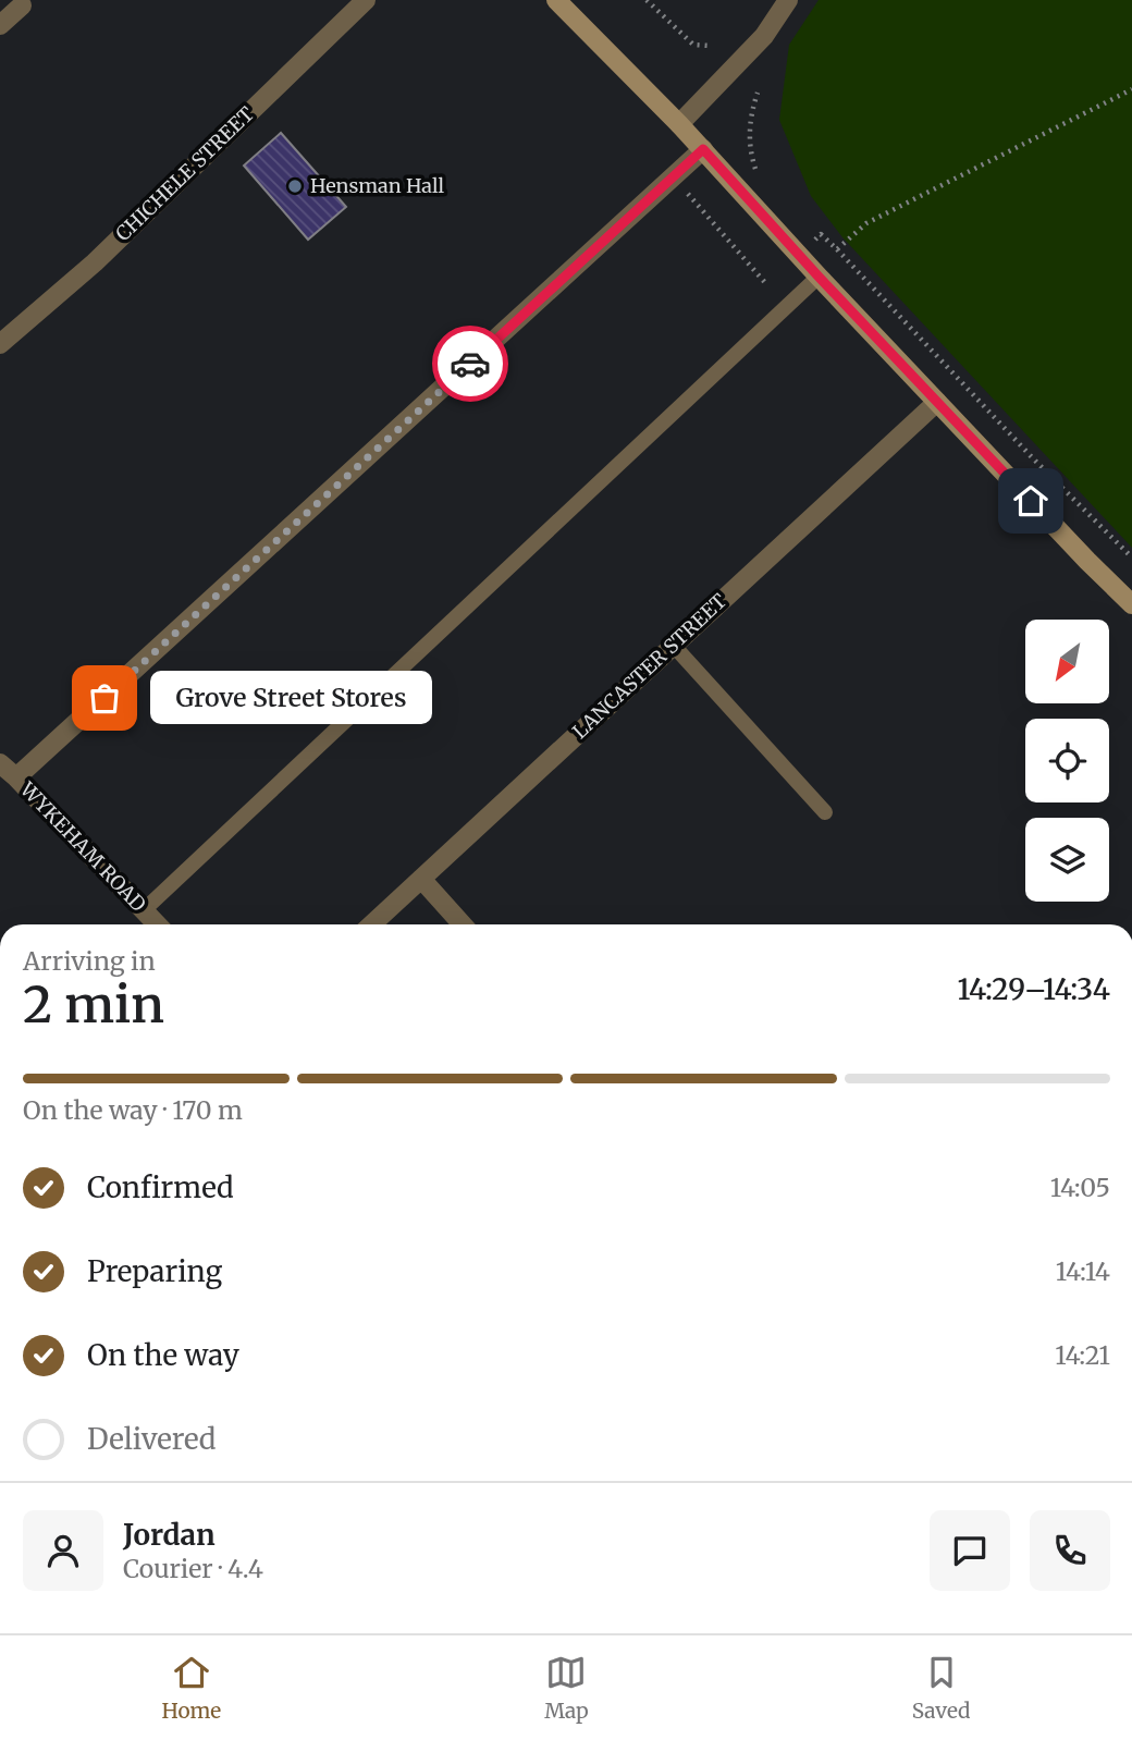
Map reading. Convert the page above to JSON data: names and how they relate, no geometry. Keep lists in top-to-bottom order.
{
  "streets": {
    "street": ["CHICHELE STREET", "LANCASTER STREET", "WYKEHAM ROAD"]
  },
  "places": ["Hensman Hall", "Grove Street Stores"],
  "north": "bottom left",
  "page": {
    "bubble": "Grove Street Stores",
    "heading": ["2 min", "Arriving in", "14:29–14:34"],
    "panel": ["Jordan", "Courier · 4.4"],
    "bar": "On the way · 170 m",
    "list": [
      ["Confirmed", "14:05"],
      ["Preparing", "14:14"],
      ["On the way", "14:21"],
      "Delivered"
    ],
    "tabs": ["Home", "Map", "Saved"]
  }
}
